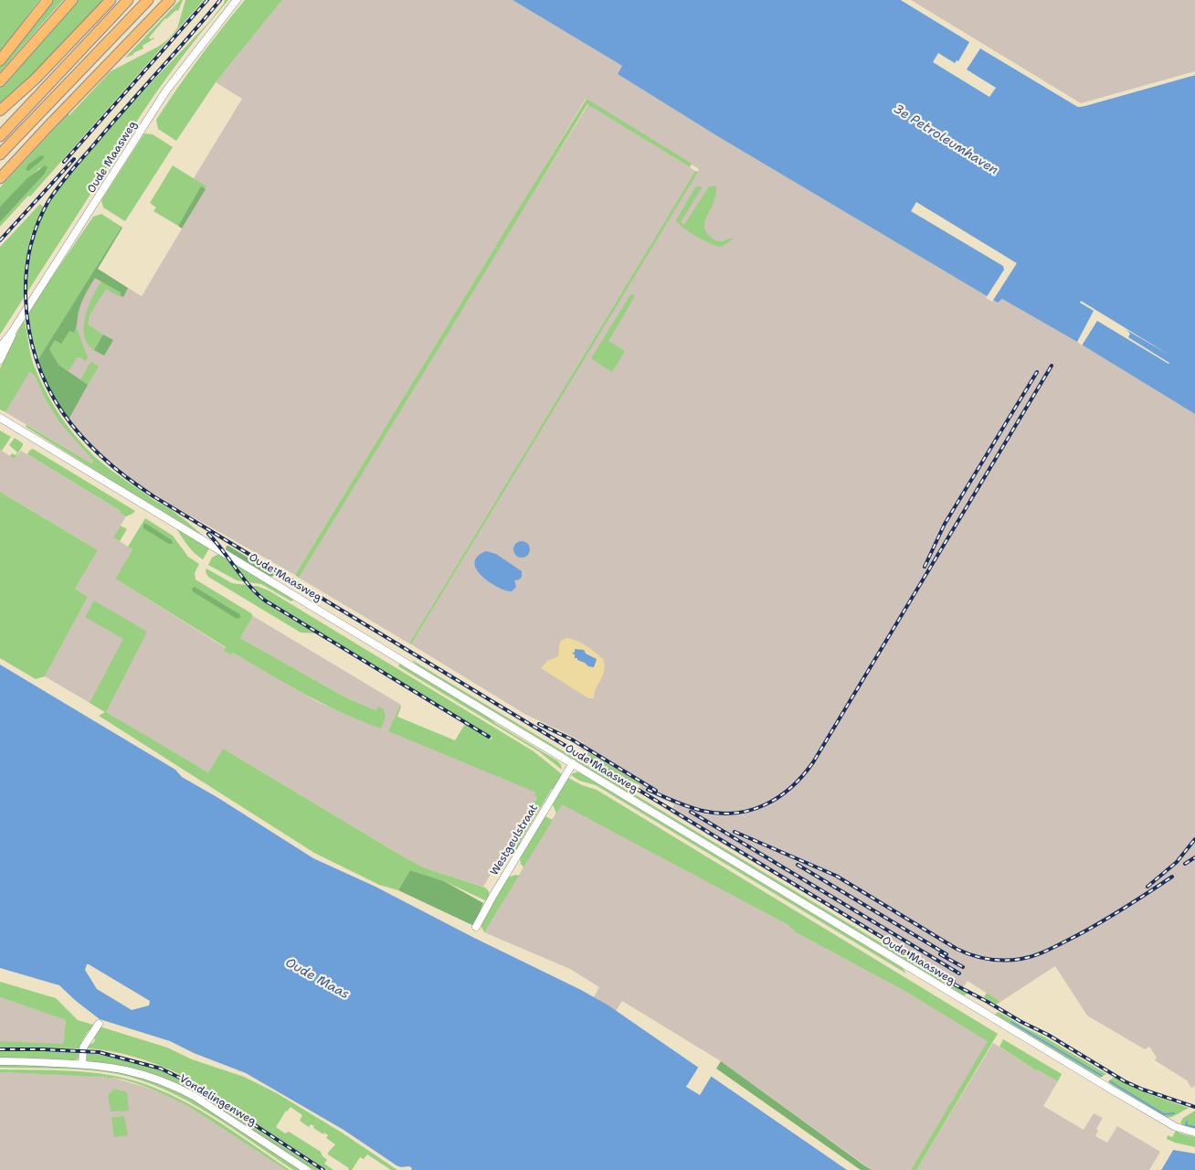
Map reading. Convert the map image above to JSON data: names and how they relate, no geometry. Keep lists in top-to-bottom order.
{
  "streets": {
    "street": ["Oude Maasweg", "Westgeulstraat", "Vondelingenweg"]
  },
  "crossings": [
    ["Oude Maasweg", "Westgeulstraat"]
  ],
  "water": ["3e Petroleumhaven", "Oude Maas"]
}
